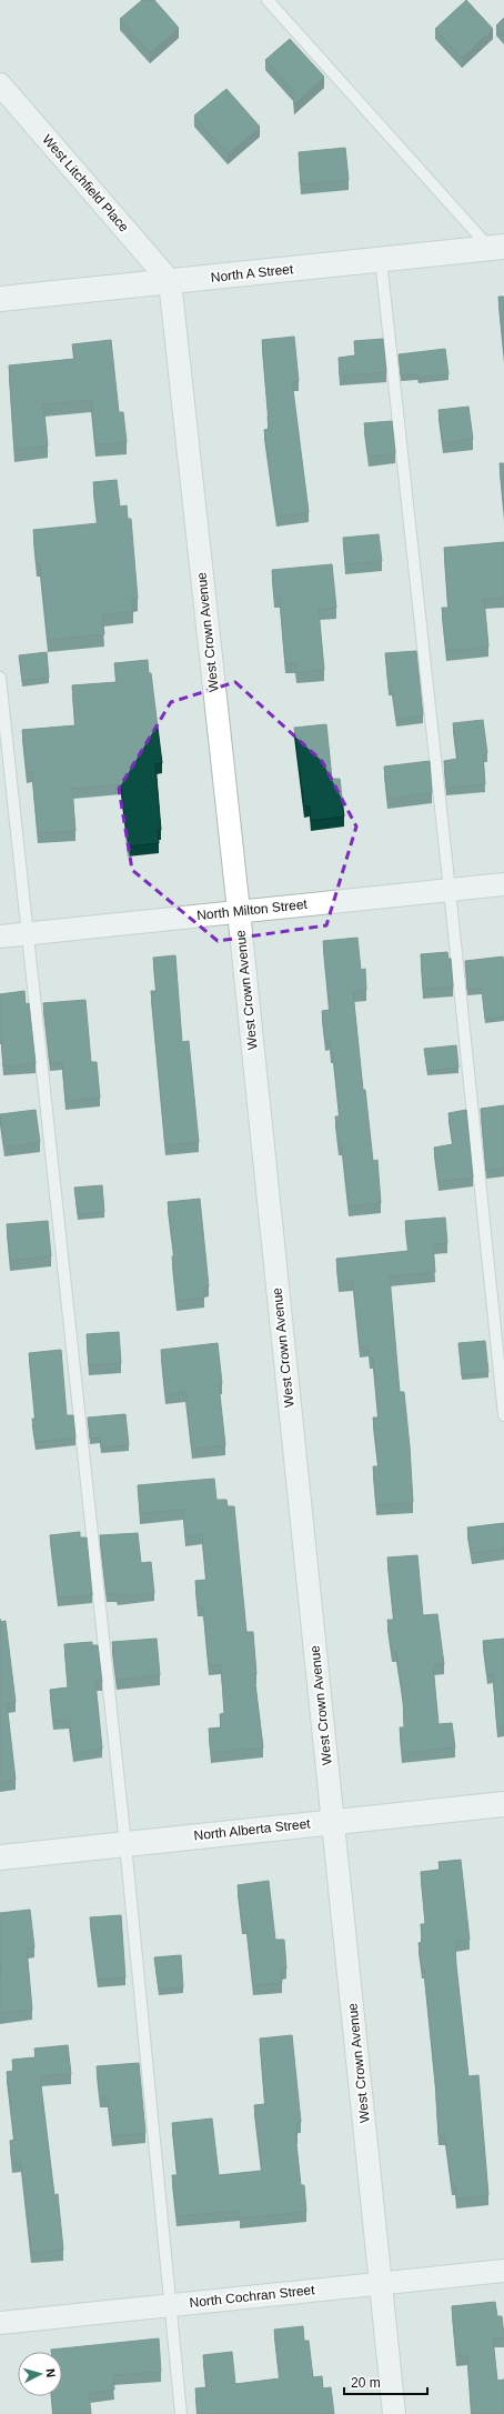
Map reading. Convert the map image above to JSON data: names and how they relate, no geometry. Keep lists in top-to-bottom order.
{
  "streets": {
    "main road": ["North A Street", "North Alberta Street"],
    "street": [
      "West Litchfield Place",
      "West Crown Avenue",
      "North Milton Street",
      "North Cochran Street"
    ]
  },
  "crossings": [
    ["West Litchfield Place", "North A Street"],
    ["West Litchfield Place", "West Crown Avenue"],
    ["North A Street", "West Crown Avenue"],
    ["West Crown Avenue", "North Milton Street"],
    ["West Crown Avenue", "North Alberta Street"],
    ["West Crown Avenue", "North Cochran Street"]
  ],
  "scale_bar": "20 m",
  "north": "right"
}
